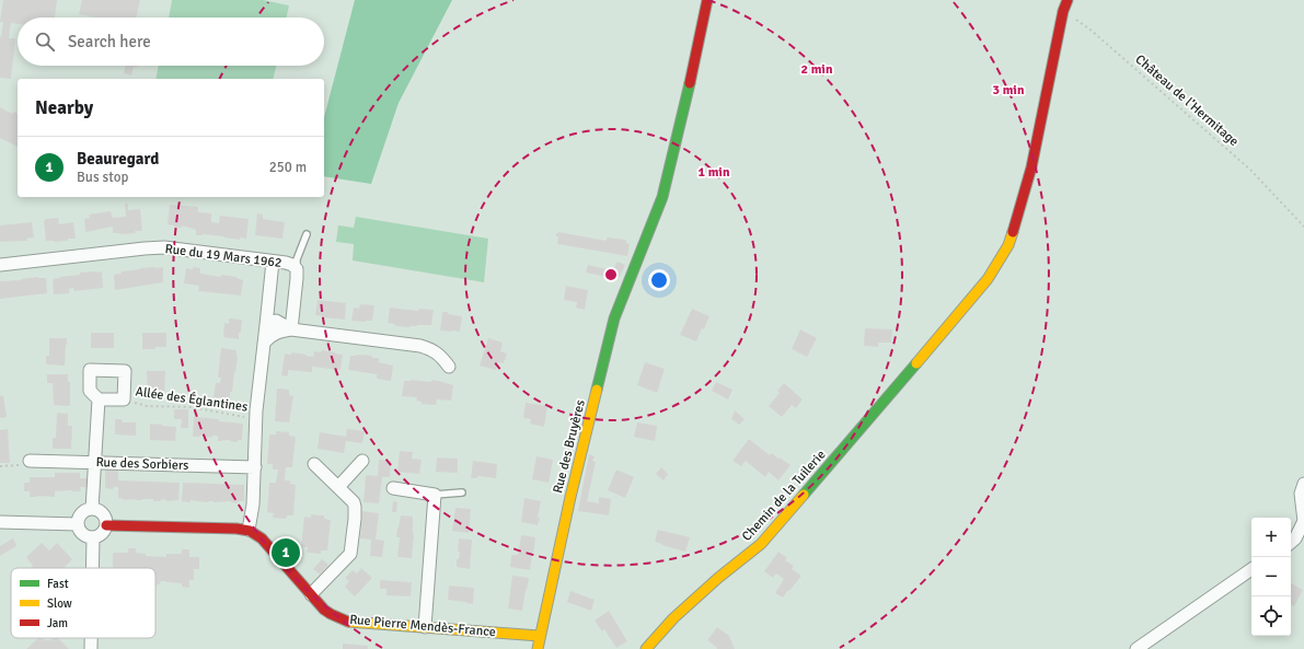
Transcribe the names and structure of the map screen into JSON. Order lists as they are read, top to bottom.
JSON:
{
  "streets": {
    "street": [
      "Rue du 19 Mars 1962",
      "Rue des Bruyères",
      "Rue des Sorbiers",
      "Chemin de la Tuilerie",
      "Rue Pierre Mendès-France"
    ],
    "path": ["Château de l’Hermitage", "Allée des Églantines"]
  },
  "crossings": [
    ["Château de l’Hermitage", "Chemin de la Tuilerie"],
    ["Rue des Bruyères", "Rue Pierre Mendès-France"]
  ],
  "legend": ["Fast", "Slow", "Jam"],
  "page": {
    "search": "Search here",
    "heading": "Nearby",
    "list": [
      {
        "mark": "1",
        "name": "Beauregard",
        "note": "Bus stop",
        "value": "250 m"
      }
    ],
    "map_buttons": ["+", "−"],
    "pins": "1"
  },
  "rings": ["2 min", "3 min", "1 min"]
}
